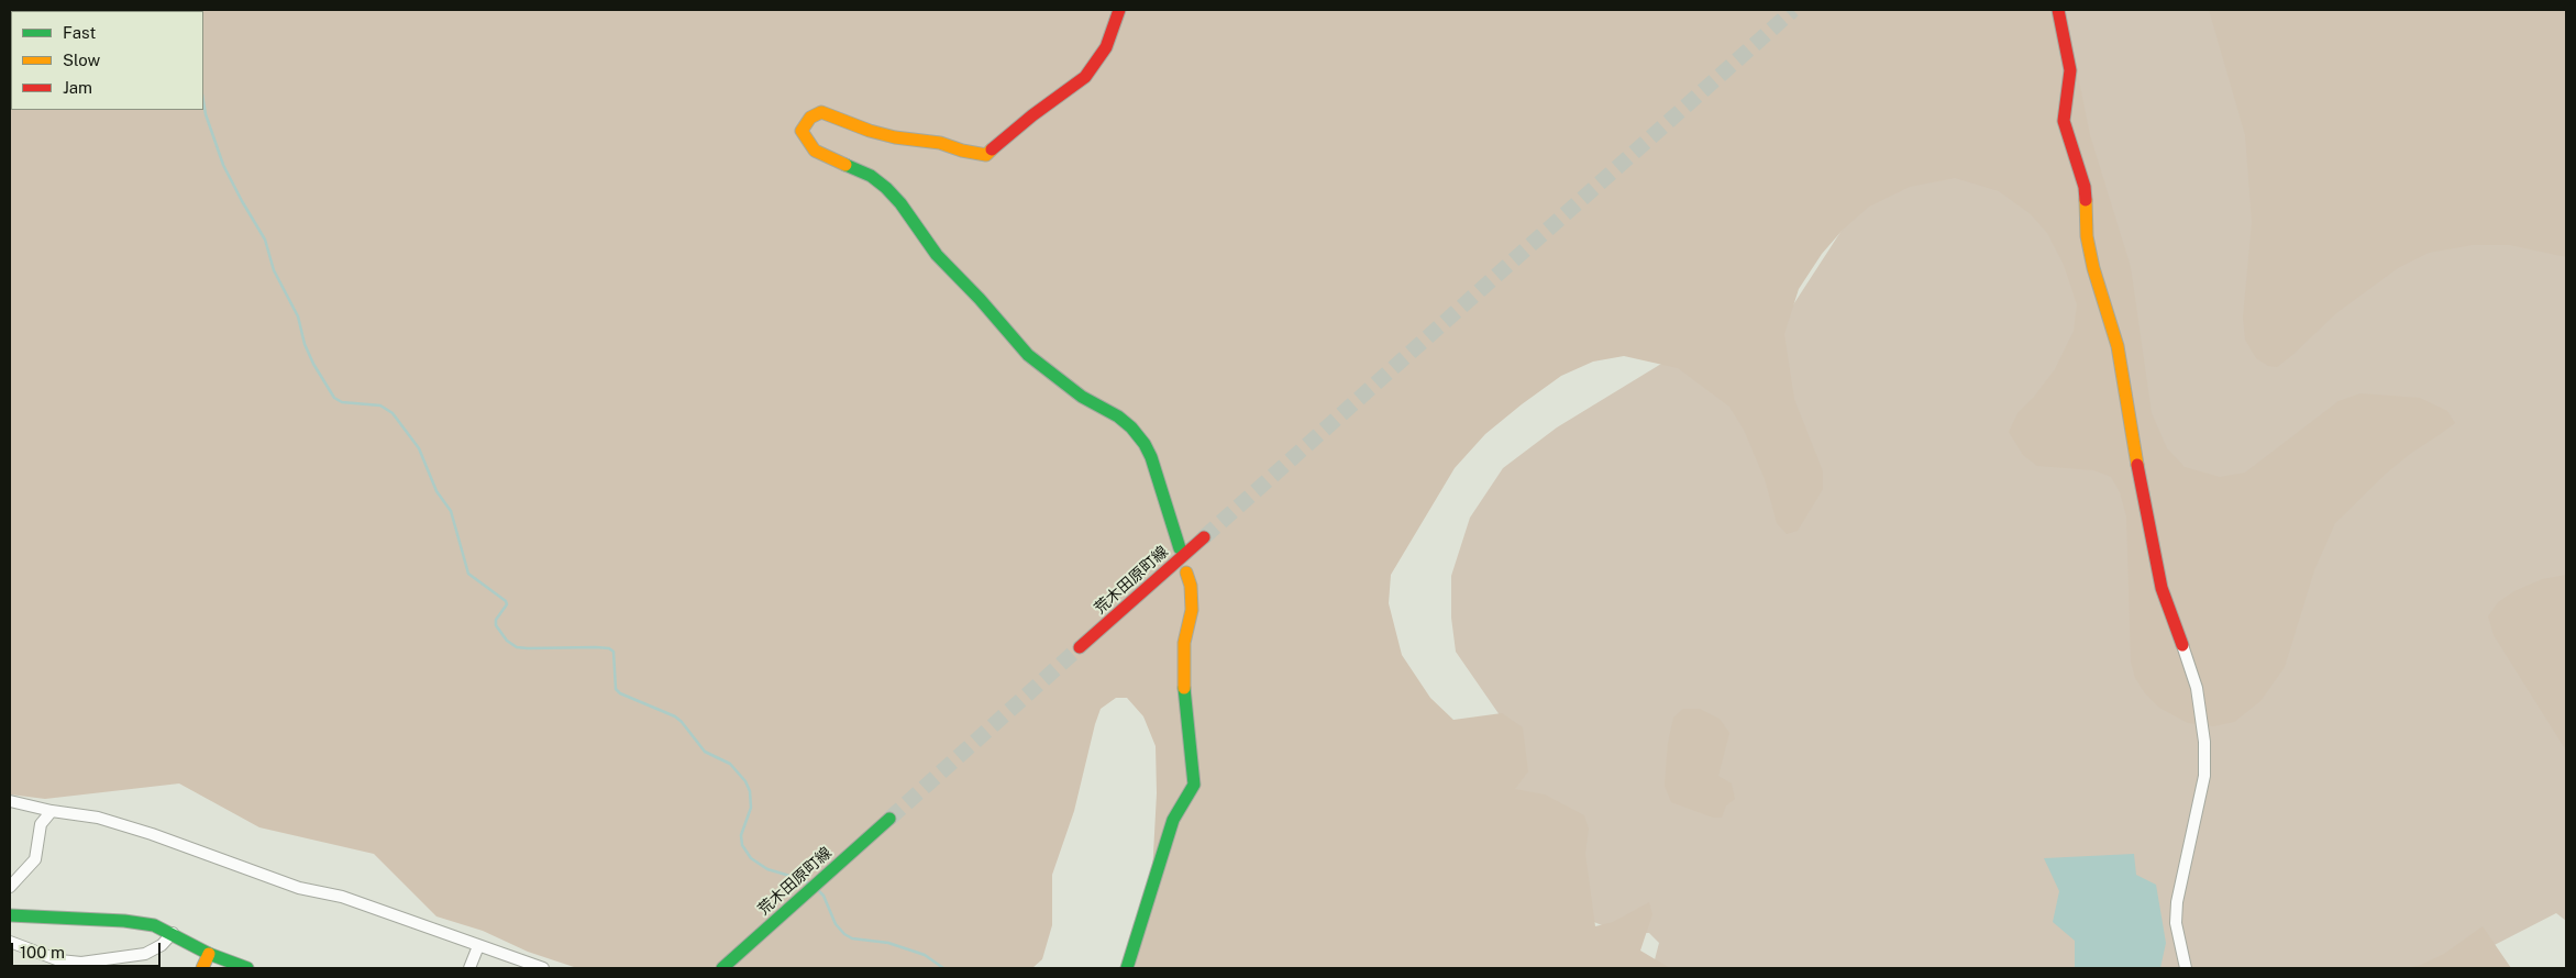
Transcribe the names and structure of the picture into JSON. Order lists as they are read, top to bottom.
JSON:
{
  "streets": {
    "main road": ["荒木田原町線"]
  },
  "legend": ["Fast", "Slow", "Jam"],
  "scale_bar": "100 m"
}
